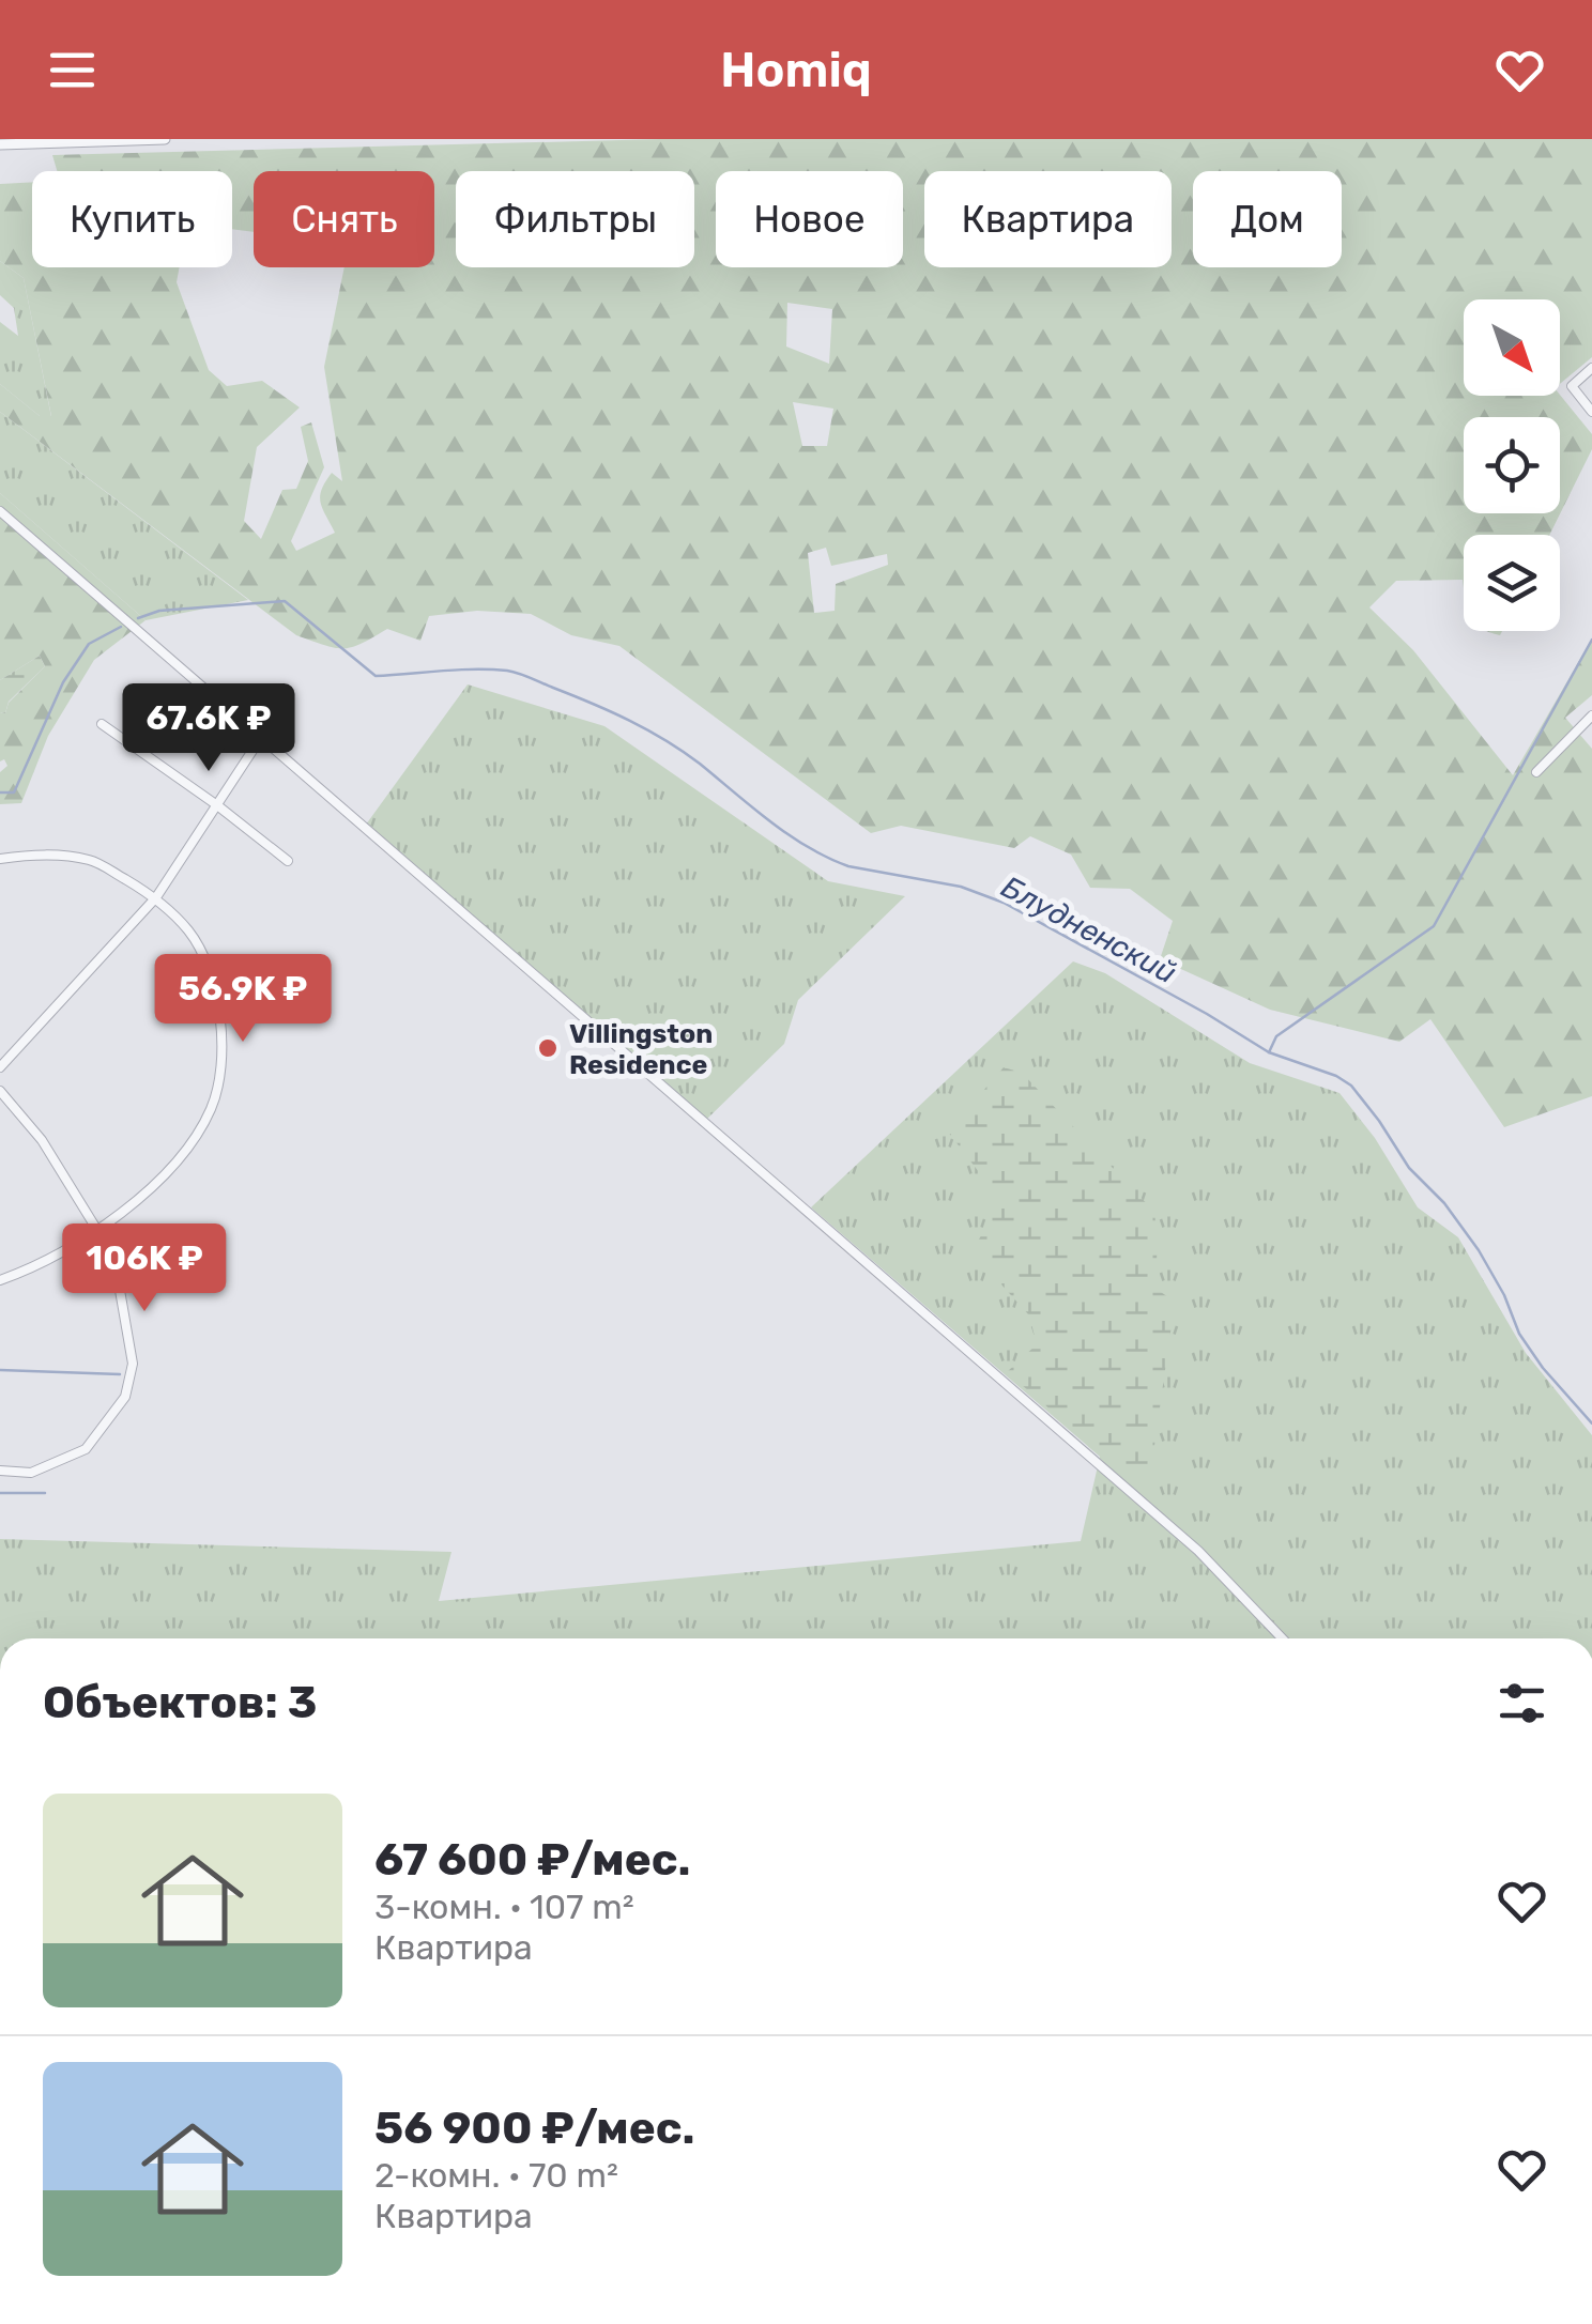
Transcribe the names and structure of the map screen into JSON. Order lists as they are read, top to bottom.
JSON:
{
  "water": ["Блудненский"],
  "places": ["Villingston Residence"],
  "north": "bottom right",
  "page": {
    "header": "Homiq",
    "chip": [
      "Купить",
      "Снять",
      "Фильтры",
      "Новое",
      "Квартира",
      "Дом"
    ],
    "price": ["67.6K ₽", "56.9K ₽", "106K ₽"],
    "heading": "Объектов: 3",
    "list": [
      {
        "name": "67 600 ₽/мес.",
        "note": "3-комн. · 107 m² · Квартира"
      },
      {
        "name": "56 900 ₽/мес.",
        "note": "2-комн. · 70 m² · Квартира"
      }
    ]
  }
}
